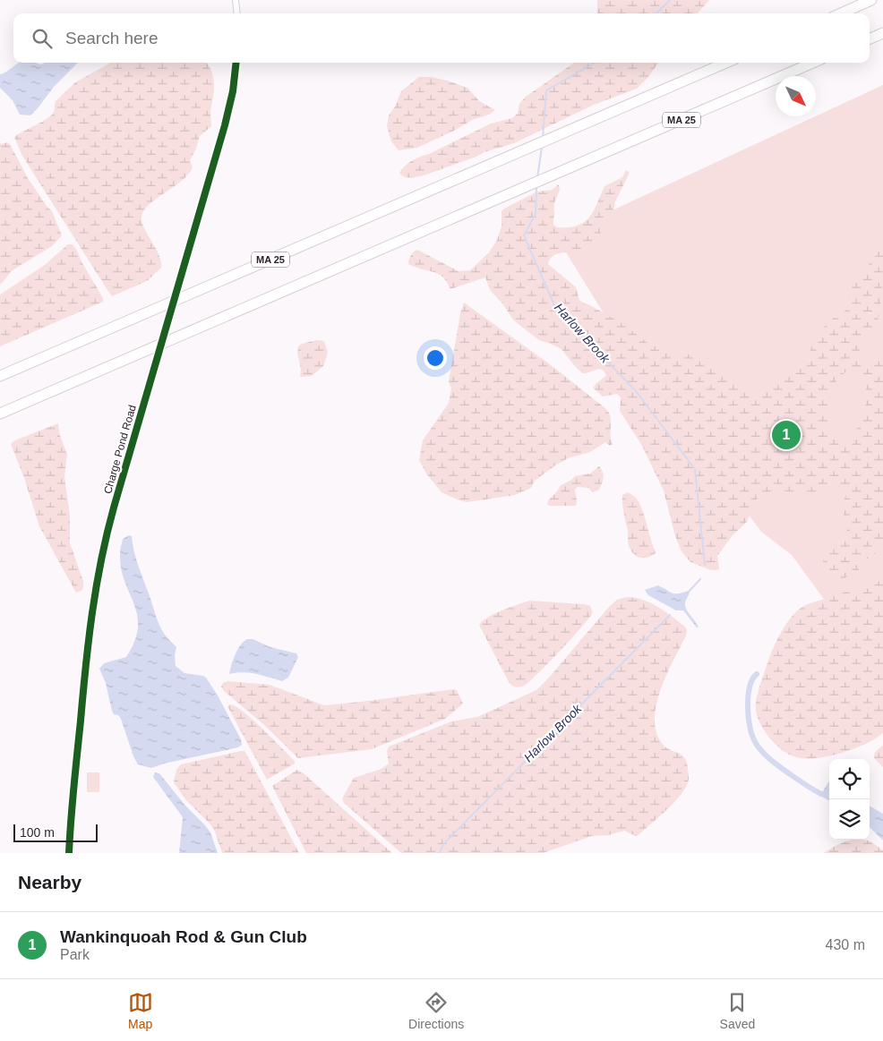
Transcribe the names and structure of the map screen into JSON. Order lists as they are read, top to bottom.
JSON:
{
  "streets": {
    "highway": ["MA 25"],
    "street": ["Charge Pond Road"]
  },
  "water": ["Harlow Brook"],
  "scale_bar": "100 m",
  "north": "bottom right",
  "page": {
    "search": "Search here",
    "pins": "1",
    "scale": "100 m",
    "heading": "Nearby",
    "list": [
      {
        "mark": "1",
        "name": "Wankinquoah Rod & Gun Club",
        "note": "Park",
        "value": "430 m"
      }
    ],
    "nav": ["Map", "Directions", "Saved"]
  }
}
